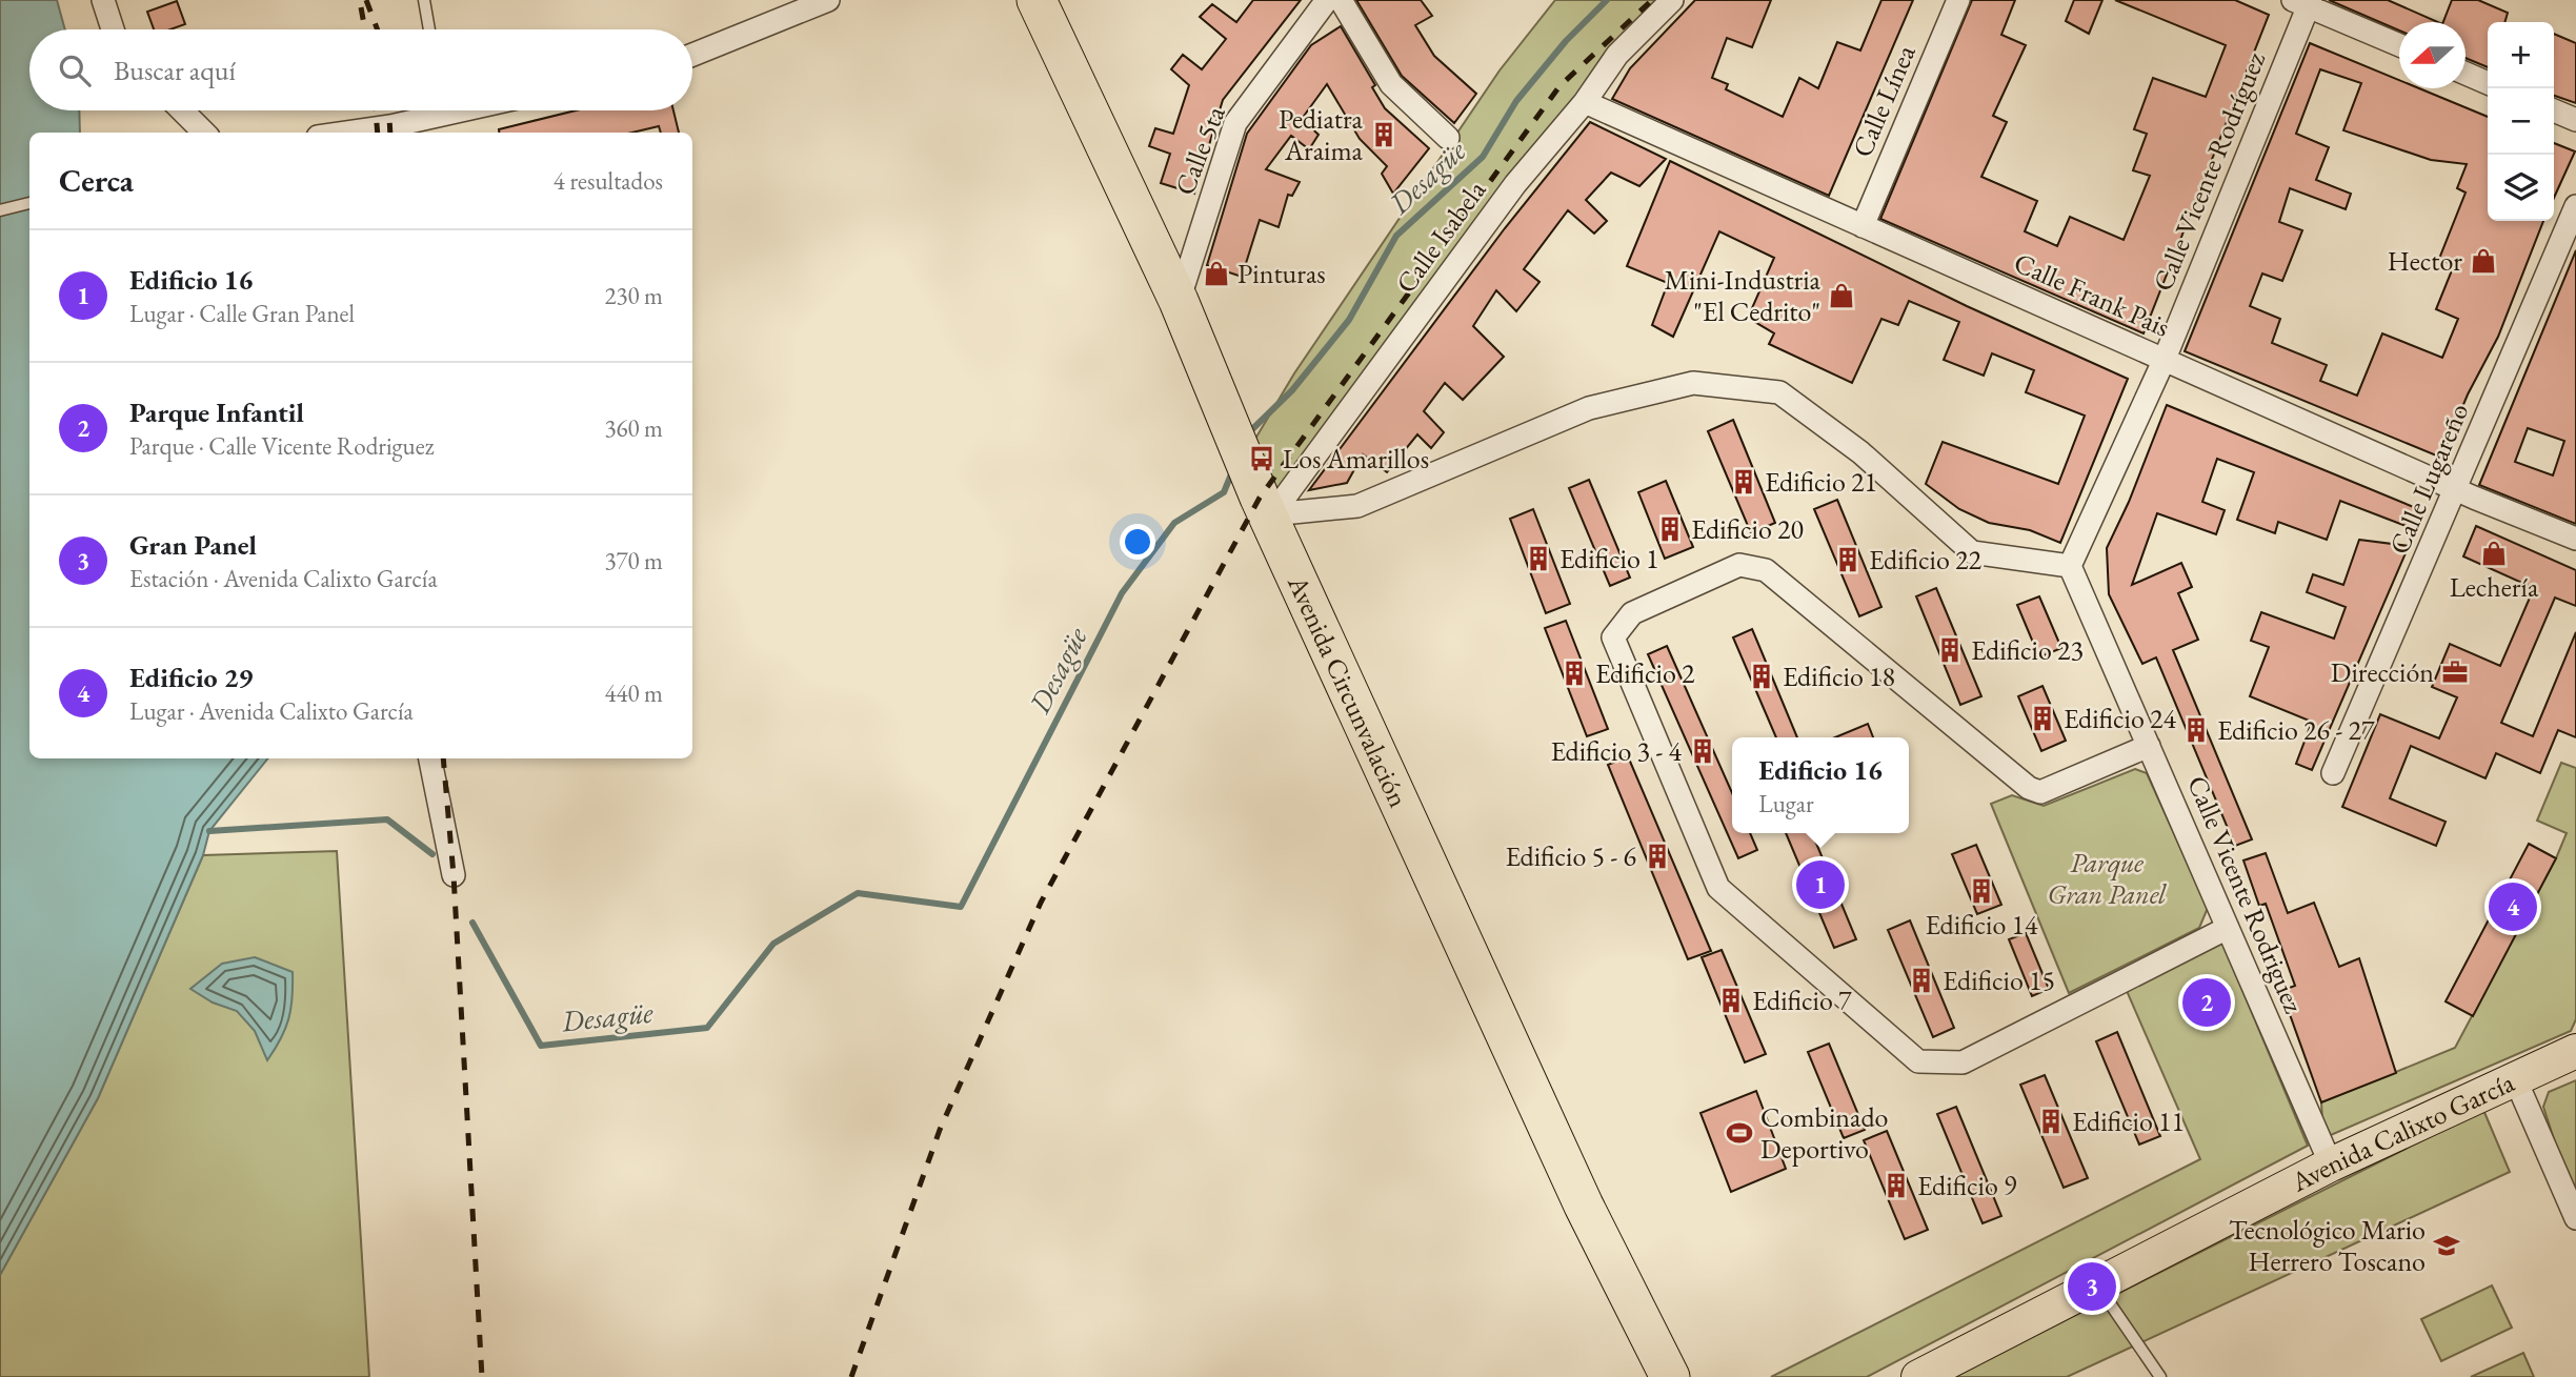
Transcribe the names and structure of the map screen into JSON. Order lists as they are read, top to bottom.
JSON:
{
  "streets": {
    "highway": ["Avenida Circunvalación"],
    "main road": ["Avenida Calixto García"],
    "street": [
      "Calle Línea",
      "Calle 5ta",
      "Calle Vicente Rodríguez",
      "Calle Isabela",
      "Calle Frank Pais",
      "Calle Lugareño",
      "Calle Vicente Rodriguez"
    ]
  },
  "crossings": [
    ["Calle Línea", "Calle Frank Pais"],
    ["Calle 5ta", "Avenida Circunvalación"],
    ["Calle Vicente Rodríguez", "Calle Frank Pais"],
    ["Calle Vicente Rodríguez", "Calle Vicente Rodriguez"],
    ["Calle Isabela", "Calle Frank Pais"],
    ["Calle Isabela", "Avenida Circunvalación"],
    ["Calle Frank Pais", "Calle Lugareño"],
    ["Calle Vicente Rodriguez", "Avenida Calixto García"]
  ],
  "water": ["Desagüe"],
  "parks": ["Parque Gran Panel"],
  "places": {
    "building": [
      "Pediatra Araima",
      "Edificio 21",
      "Edificio 20",
      "Edificio 1",
      "Edificio 22",
      "Edificio 23",
      "Edificio 2",
      "Edificio 18",
      "Edificio 24",
      "Edificio 26 - 27",
      "Edificio 3 - 4",
      "Edificio 5 - 6",
      "Edificio 14",
      "Edificio 15",
      "Edificio 7",
      "Edificio 11",
      "Edificio 9"
    ],
    "shop": [
      "Hector",
      "Pinturas",
      "Mini-Industria \"El Cedrito\"",
      "Lechería"
    ],
    "bus stop": ["Los Amarillos"],
    "office": ["Dirección"],
    "sports": ["Combinado Deportivo"],
    "school or university": ["Tecnológico Mario Herrero Toscano"]
  },
  "north": "left",
  "page": {
    "map_buttons": ["+", "−"],
    "search": "Buscar aquí",
    "heading": ["Cerca", "4 resultados"],
    "list": [
      {
        "mark": "1",
        "name": "Edificio 16",
        "note": "Lugar · Calle Gran Panel",
        "value": "230 m"
      },
      {
        "mark": "2",
        "name": "Parque Infantil",
        "note": "Parque · Calle Vicente Rodriguez",
        "value": "360 m"
      },
      {
        "mark": "3",
        "name": "Gran Panel",
        "note": "Estación · Avenida Calixto García",
        "value": "370 m"
      },
      {
        "mark": "4",
        "name": "Edificio 29",
        "note": "Lugar · Avenida Calixto García",
        "value": "440 m"
      }
    ],
    "popup": ["Edificio 16", "Lugar"],
    "pins": [
      "1",
      "4",
      "2",
      "3"
    ]
  }
}
